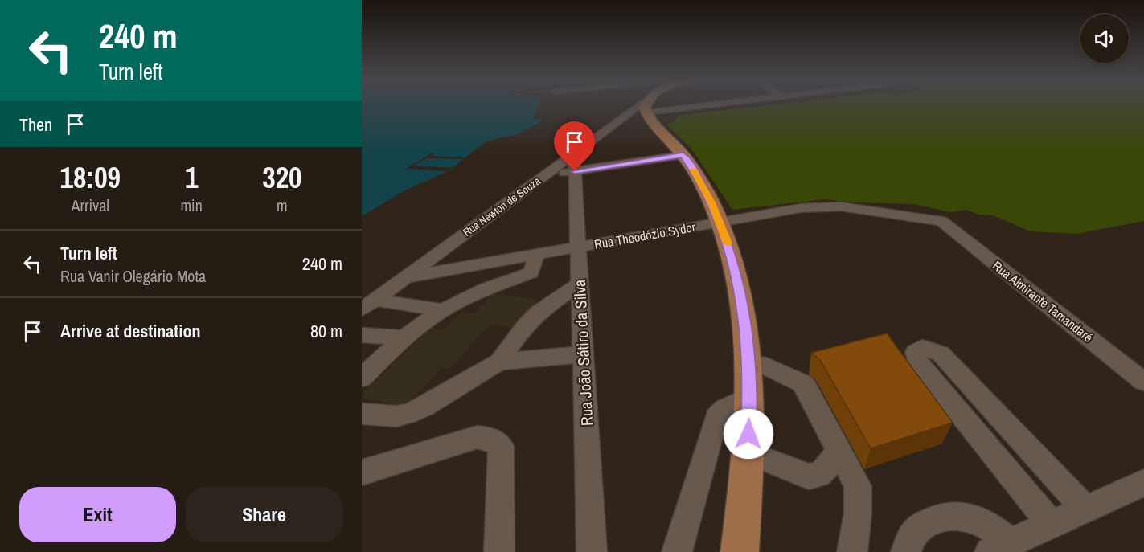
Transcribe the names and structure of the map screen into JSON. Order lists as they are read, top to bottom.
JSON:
{
  "streets": {
    "street": [
      "Rua Newton de Souza",
      "Rua Theodózio Sydor",
      "Rua Almirante Tamandaré",
      "Rua João Sátiro da Silva"
    ]
  },
  "crossings": [
    ["Rua Newton de Souza", "Rua Theodózio Sydor"],
    ["Rua Newton de Souza", "Rua João Sátiro da Silva"],
    ["Rua Theodózio Sydor", "Rua Almirante Tamandaré"],
    ["Rua Theodózio Sydor", "Rua João Sátiro da Silva"]
  ],
  "page": {
    "turn": ["240 m", "Turn left"],
    "then": "Then",
    "eta": [
      "18:09",
      "Arrival",
      "1",
      "min",
      "320",
      "m"
    ],
    "list": [
      {
        "name": "Turn left",
        "note": "Rua Vanir Olegário Mota",
        "value": "240 m"
      },
      {
        "name": "Arrive at destination",
        "value": "80 m"
      }
    ],
    "buttons": ["Exit", "Share"]
  }
}
